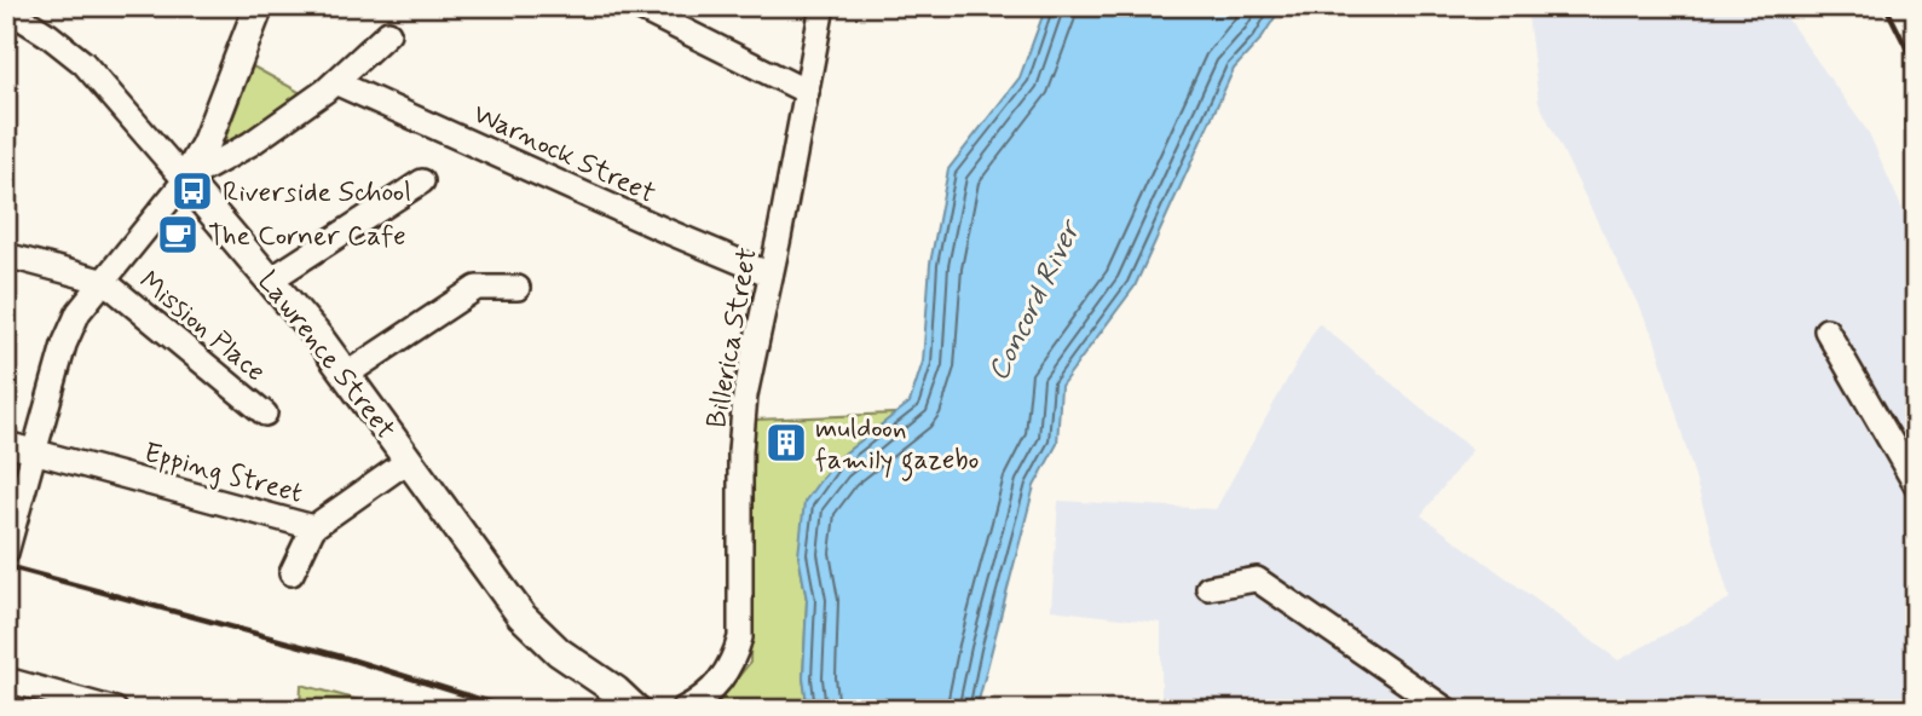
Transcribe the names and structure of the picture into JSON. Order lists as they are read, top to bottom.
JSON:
{
  "streets": {
    "main road": ["Lawrence Street"],
    "street": [
      "Warnock Street",
      "Mission Place",
      "Billerica Street",
      "Epping Street"
    ]
  },
  "crossings": [
    ["Warnock Street", "Billerica Street"],
    ["Lawrence Street", "Epping Street"]
  ],
  "water": ["Concord River"],
  "places": {
    "bus stop": ["Riverside School"],
    "cafe": ["The Corner Cafe"],
    "building": ["muldoon family gazebo"]
  }
}
